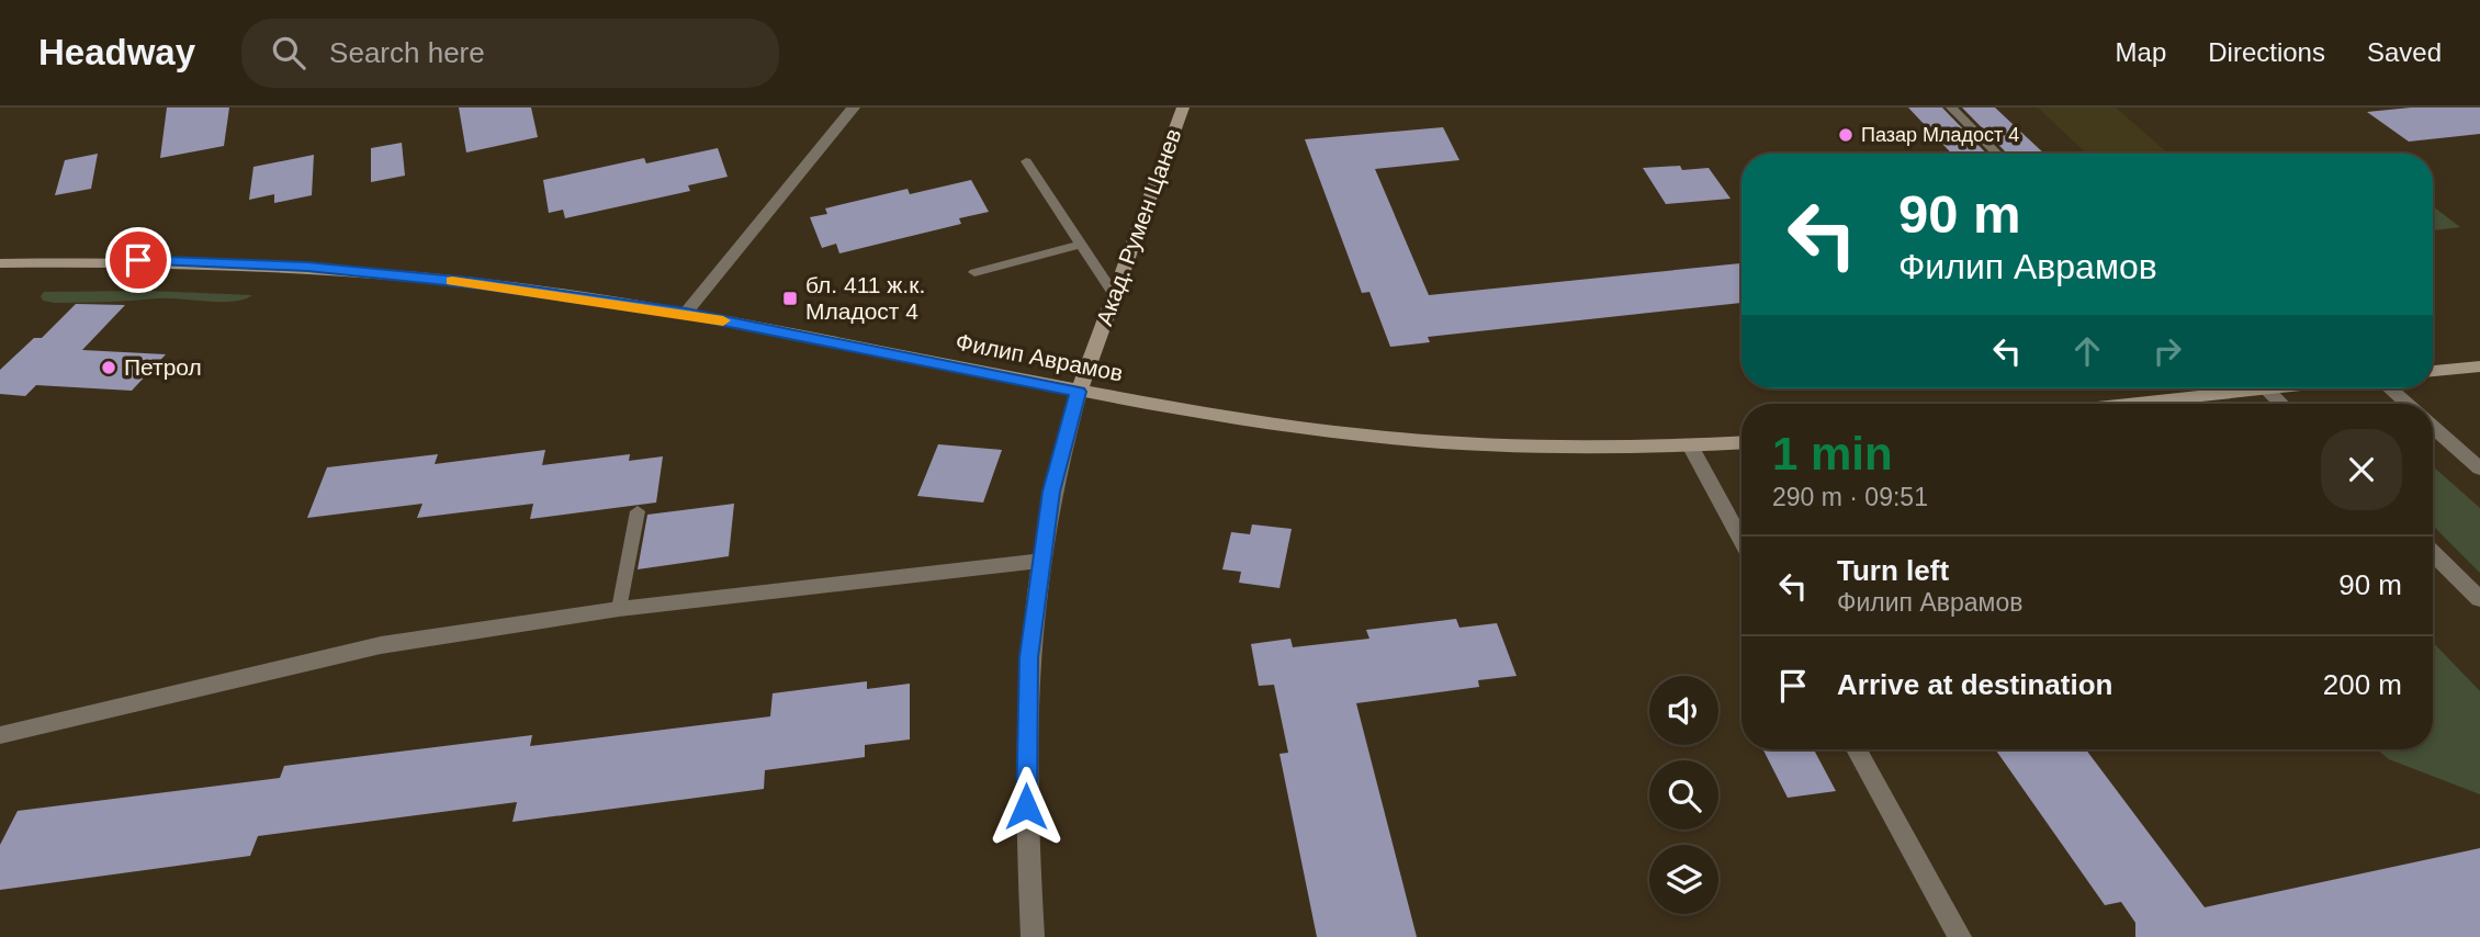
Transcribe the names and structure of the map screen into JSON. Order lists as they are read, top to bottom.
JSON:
{
  "streets": {
    "street": ["Акад. Румен Цанев", "Филип Аврамов"]
  },
  "crossings": [
    ["Акад. Румен Цанев", "Филип Аврамов"]
  ],
  "places": {
    "other": ["Пазар Младост 4", "Петрол"],
    "transit": ["бл. 411 ж.к. Младост 4"]
  },
  "page": {
    "header": "Headway",
    "search": "Search here",
    "nav": ["Map", "Directions", "Saved"],
    "turn": ["90 m", "Филип Аврамов"],
    "heading": ["1 min", "290 m · 09:51"],
    "list": [
      {
        "name": "Turn left",
        "note": "Филип Аврамов",
        "value": "90 m"
      },
      {
        "name": "Arrive at destination",
        "value": "200 m"
      }
    ]
  }
}
